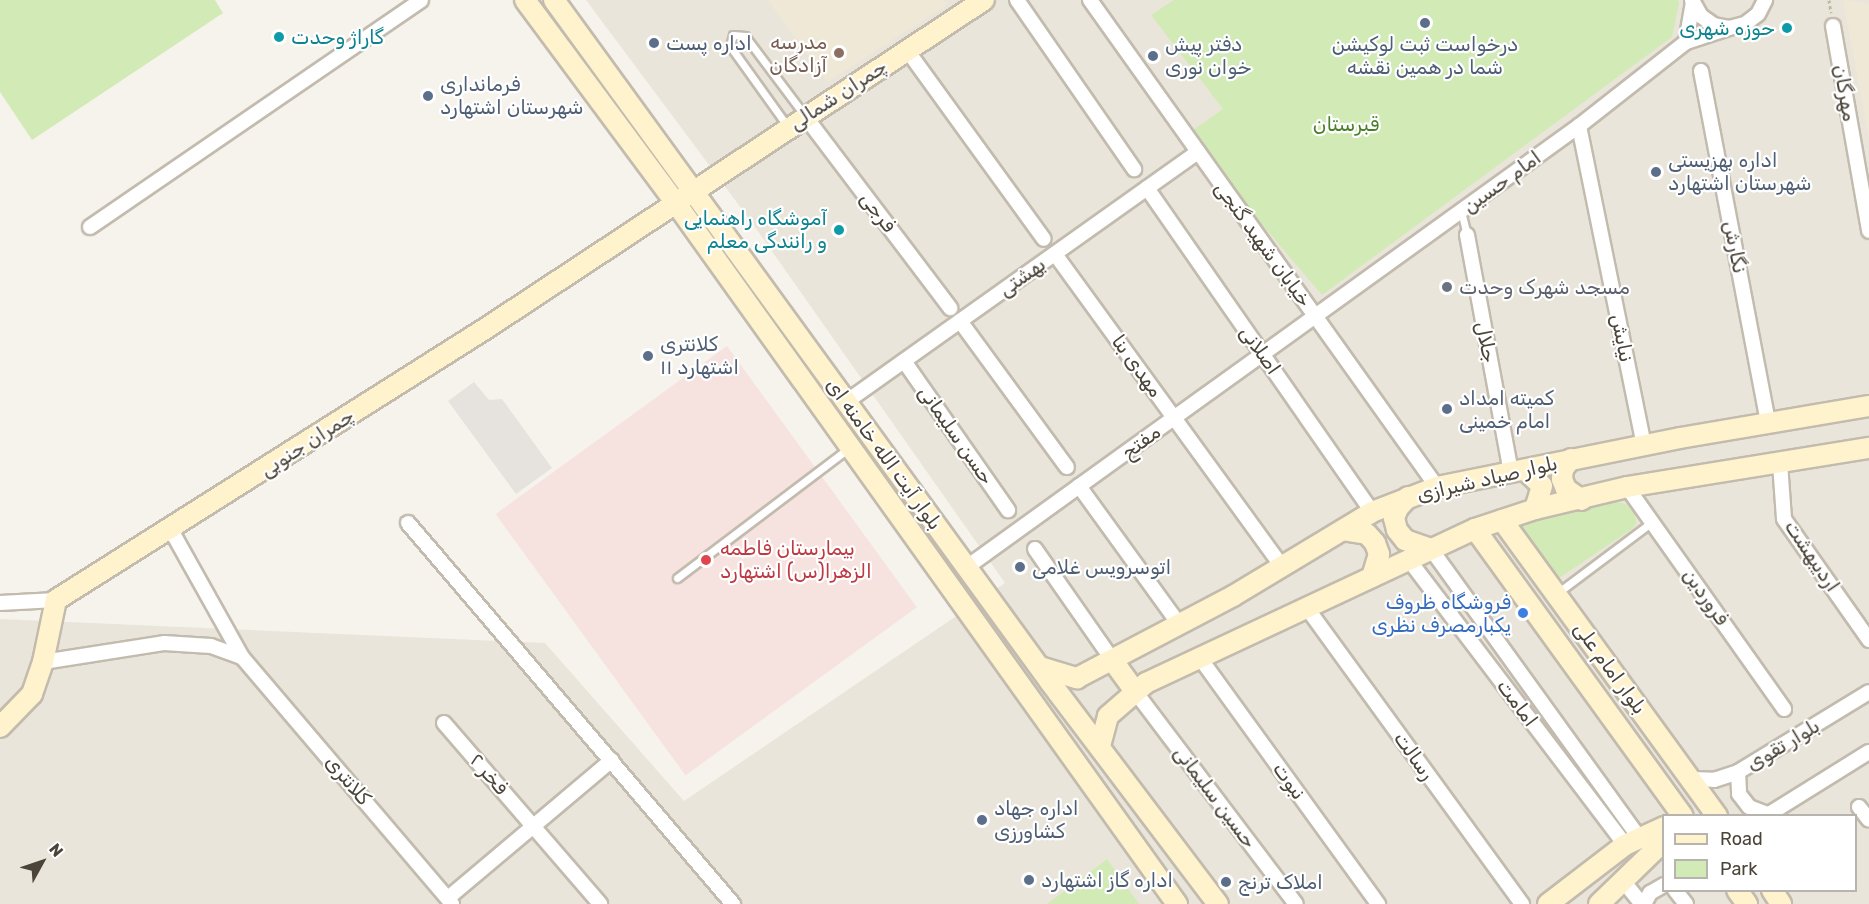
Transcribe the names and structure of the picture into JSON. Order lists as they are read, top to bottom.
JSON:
{
  "streets": {
    "street": [
      "مهرگان",
      "چمران شمالی",
      "امام حسین",
      "فرجی",
      "خیابان شهید گنجی",
      "نگارش",
      "بهشتی",
      "نیایش",
      "جلال",
      "اصلانی",
      "مهدی بنا",
      "حسن سلیمانی",
      "مفتح",
      "چمران جنوبی",
      "بلوار آیت الله خامنه ای",
      "بلوار صیاد شیرازی",
      "اردیبهشت",
      "فروردین",
      "بلوار امام علی",
      "امامت",
      "بلوار تقوی",
      "رسالت",
      "فخر ۲",
      "کلانتری",
      "نبوت",
      "حسین سلیمانی"
    ]
  },
  "crossings": [
    ["چمران شمالی", "فرجی"],
    ["چمران شمالی", "چمران جنوبی"],
    ["چمران شمالی", "بلوار آیت الله خامنه ای"],
    ["امام حسین", "خیابان شهید گنجی"],
    ["امام حسین", "نیایش"],
    ["امام حسین", "جلال"],
    ["امام حسین", "مفتح"],
    ["خیابان شهید گنجی", "بهشتی"],
    ["خیابان شهید گنجی", "مفتح"],
    ["خیابان شهید گنجی", "بلوار صیاد شیرازی"],
    ["نگارش", "بلوار صیاد شیرازی"],
    ["بهشتی", "اصلانی"],
    ["بهشتی", "مهدی بنا"],
    ["بهشتی", "حسن سلیمانی"],
    ["بهشتی", "بلوار آیت الله خامنه ای"],
    ["نیایش", "بلوار صیاد شیرازی"],
    ["جلال", "بلوار صیاد شیرازی"],
    ["اصلانی", "مفتح"],
    ["اصلانی", "بلوار صیاد شیرازی"],
    ["مهدی بنا", "مفتح"],
    ["مهدی بنا", "بلوار صیاد شیرازی"],
    ["مفتح", "بلوار آیت الله خامنه ای"],
    ["چمران جنوبی", "بلوار آیت الله خامنه ای"],
    ["چمران جنوبی", "کلانتری"],
    ["بلوار آیت الله خامنه ای", "بلوار صیاد شیرازی"],
    ["بلوار صیاد شیرازی", "اردیبهشت"],
    ["بلوار صیاد شیرازی", "فروردین"],
    ["بلوار صیاد شیرازی", "بلوار امام علی"],
    ["بلوار صیاد شیرازی", "امامت"],
    ["بلوار صیاد شیرازی", "رسالت"],
    ["بلوار صیاد شیرازی", "نبوت"],
    ["بلوار صیاد شیرازی", "حسین سلیمانی"],
    ["بلوار امام علی", "بلوار تقوی"]
  ],
  "parks": ["قبرستان"],
  "places": [
    "درخواست ثبت لوکیشن شما در همین نقشه",
    "حوزه شهری",
    "گاراژ وحدت",
    "اداره پست",
    "مدرسه آزادگان",
    "دفتر پیش خوان نوری",
    "فرمانداری شهرستان اشتهارد",
    "اداره بهزیستی شهرستان اشتهارد",
    "آموشگاه راهنمایی و رانندگی معلم",
    "مسجد شهرک وحدت",
    "کلانتری ۱۱ اشتهارد",
    "کمیته امداد امام خمینی",
    "بیمارستان فاطمه الزهرا(س) اشتهارد",
    "اتوسرویس غلامی",
    "فروشگاه ظروف یکبارمصرف نظری",
    "اداره جهاد کشاورزی",
    "اداره گاز اشتهارد",
    "املاک ترنج"
  ],
  "legend": ["Road", "Park"],
  "north": "top right"
}
